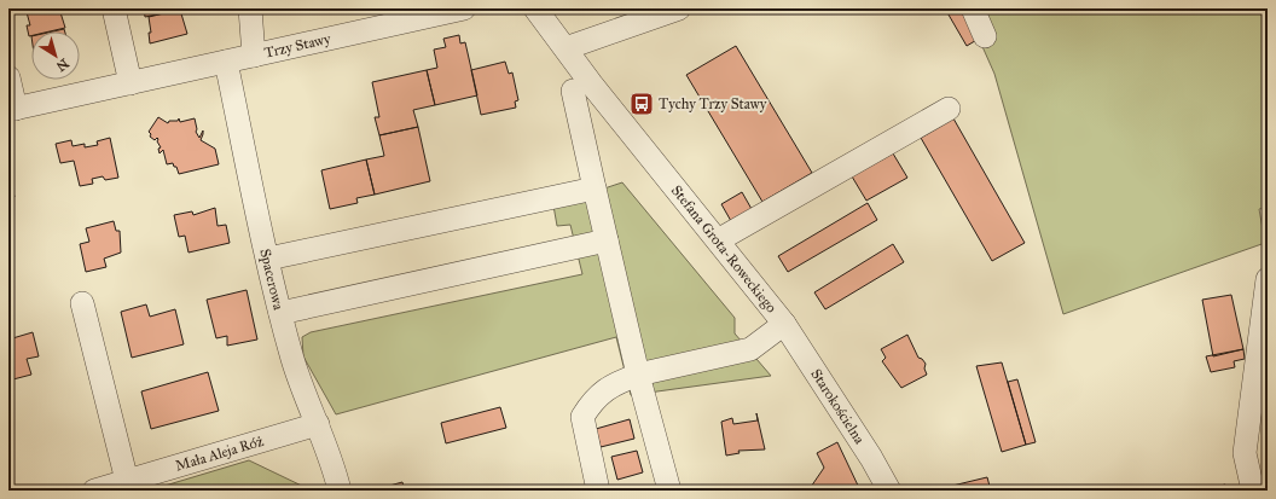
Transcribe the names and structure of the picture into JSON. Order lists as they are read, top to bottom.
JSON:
{
  "streets": {
    "street": [
      "Trzy Stawy",
      "Stefana Grota-Roweckiego",
      "Spacerowa",
      "Starokościelna",
      "Mała Aleja Róż"
    ]
  },
  "crossings": [
    ["Trzy Stawy", "Spacerowa"],
    ["Stefana Grota-Roweckiego", "Starokościelna"],
    ["Spacerowa", "Mała Aleja Róż"]
  ],
  "places": {
    "bus stop": ["Tychy Trzy Stawy"]
  },
  "north": "bottom right"
}
